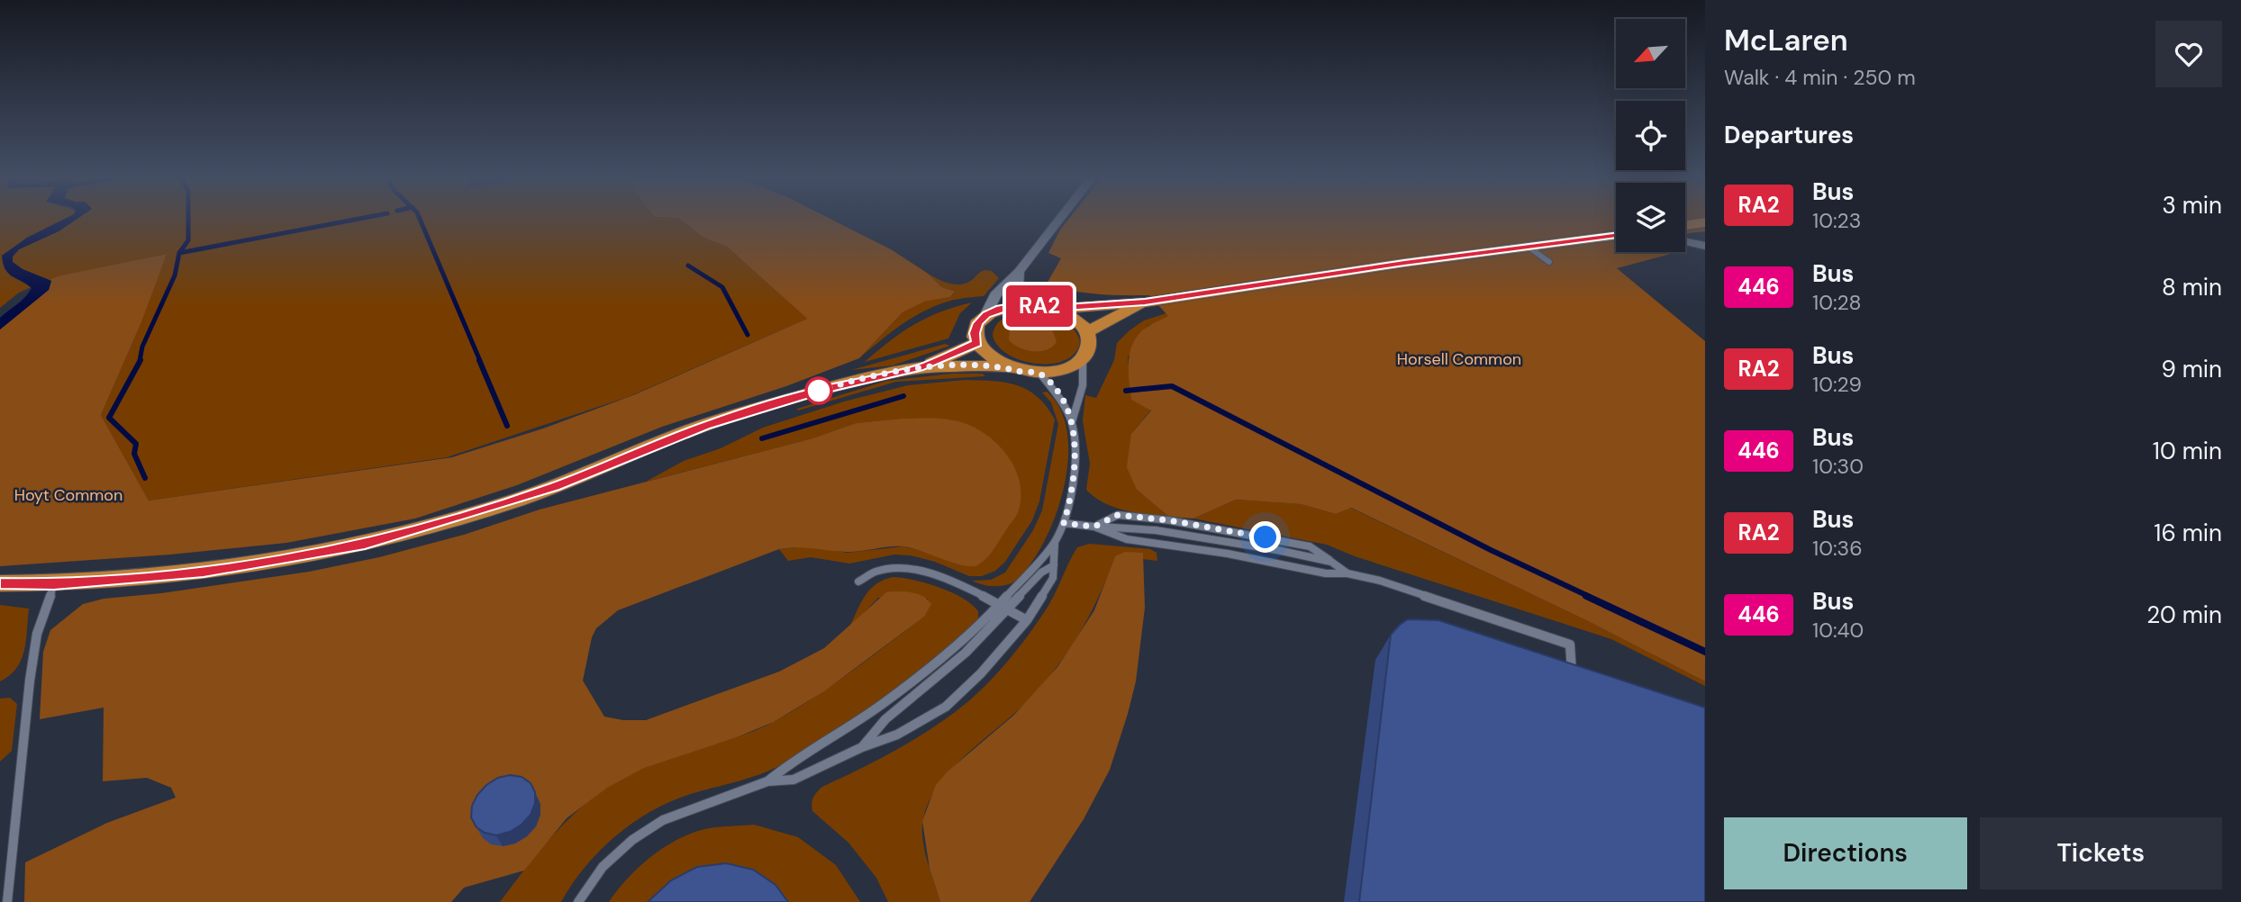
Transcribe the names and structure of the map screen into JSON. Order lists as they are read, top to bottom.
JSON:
{
  "parks": ["Horsell Common", "Hoyt Common"],
  "lines": ["bus line RA2"],
  "north": "bottom left",
  "page": {
    "on_map": "RA2",
    "heading": [
      ["McLaren", "Walk · 4 min · 250 m"],
      "Departures"
    ],
    "list": [
      {
        "mark": "RA2",
        "name": "Bus",
        "note": "10:23",
        "value": "3 min"
      },
      {
        "mark": "446",
        "name": "Bus",
        "note": "10:28",
        "value": "8 min"
      },
      {
        "mark": "RA2",
        "name": "Bus",
        "note": "10:29",
        "value": "9 min"
      },
      {
        "mark": "446",
        "name": "Bus",
        "note": "10:30",
        "value": "10 min"
      },
      {
        "mark": "RA2",
        "name": "Bus",
        "note": "10:36",
        "value": "16 min"
      },
      {
        "mark": "446",
        "name": "Bus",
        "note": "10:40",
        "value": "20 min"
      }
    ],
    "buttons": ["Directions", "Tickets"]
  }
}
